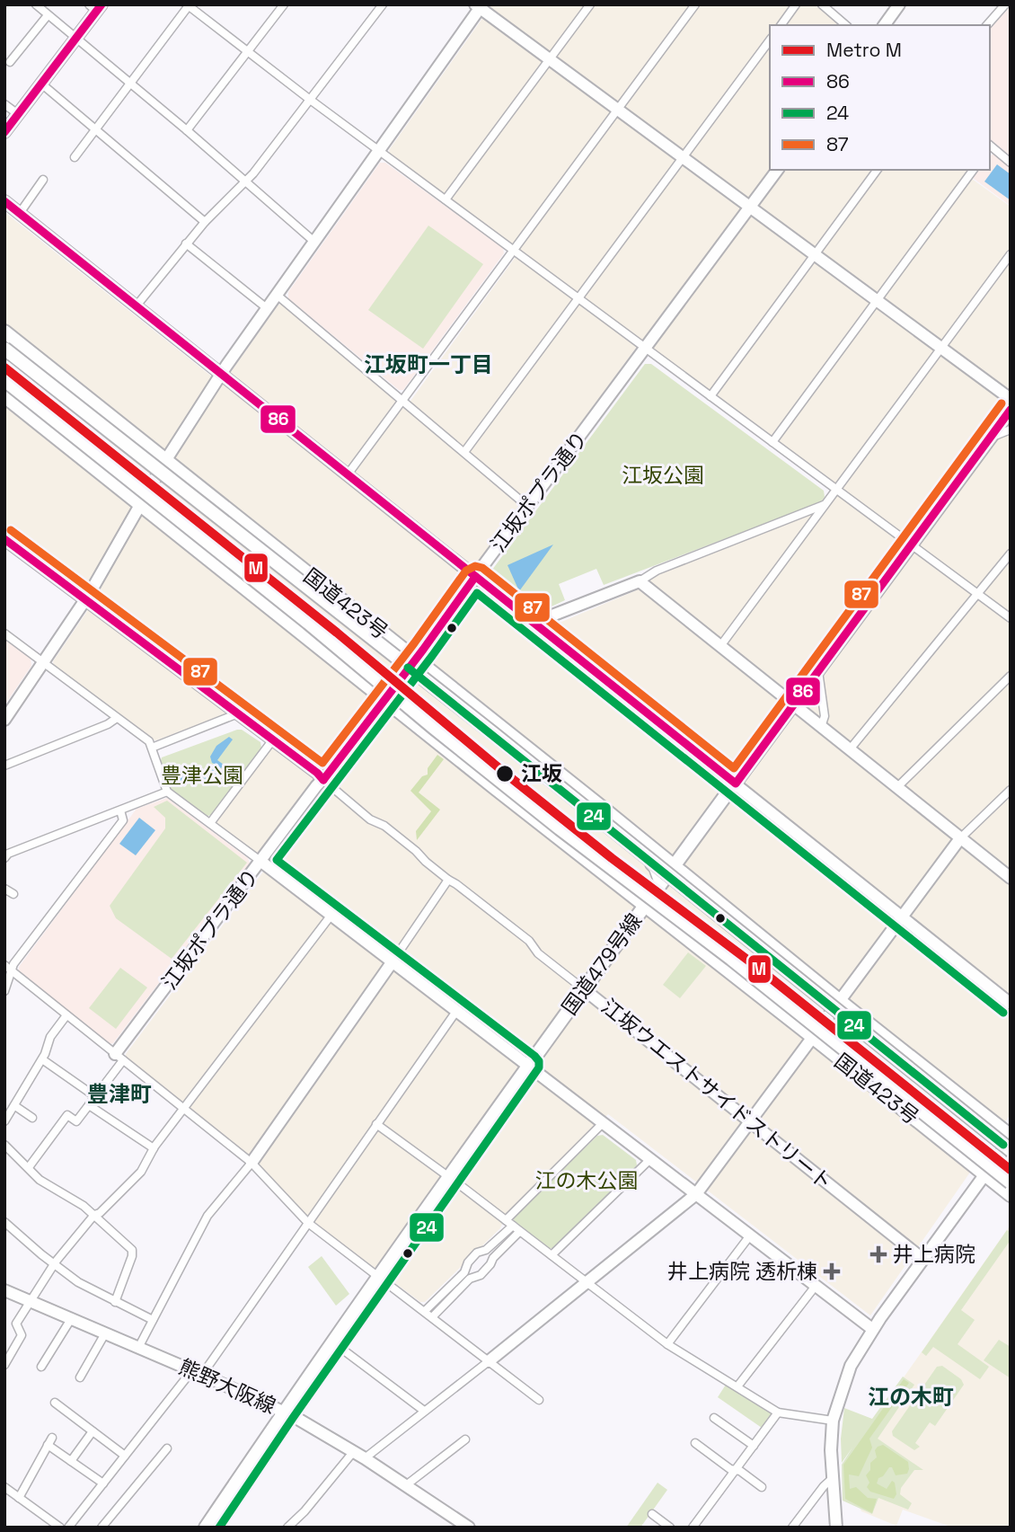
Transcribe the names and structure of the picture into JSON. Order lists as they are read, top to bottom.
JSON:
{
  "streets": {
    "highway": ["国道423号", "国道479号線"],
    "street": ["江坂ポプラ通り", "江坂ウエストサイドストリート", "熊野大阪線"]
  },
  "crossings": [
    ["江坂ポプラ通り", "国道423号"],
    ["江坂ポプラ通り", "江坂ウエストサイドストリート"],
    ["国道423号", "国道479号線"],
    ["国道479号線", "江坂ウエストサイドストリート"],
    ["国道479号線", "熊野大阪線"]
  ],
  "districts": ["江坂町一丁目", "豊津町", "江の木町"],
  "parks": ["江坂公園", "豊津公園", "江の木公園"],
  "places": {
    "other": ["江坂"],
    "health": ["井上病院", "井上病院 透析棟"]
  },
  "lines": [
    "transit line 86",
    "metro line M",
    "transit line 87",
    "transit line 24"
  ],
  "legend": [
    "Metro M",
    "86",
    "24",
    "87"
  ]
}
